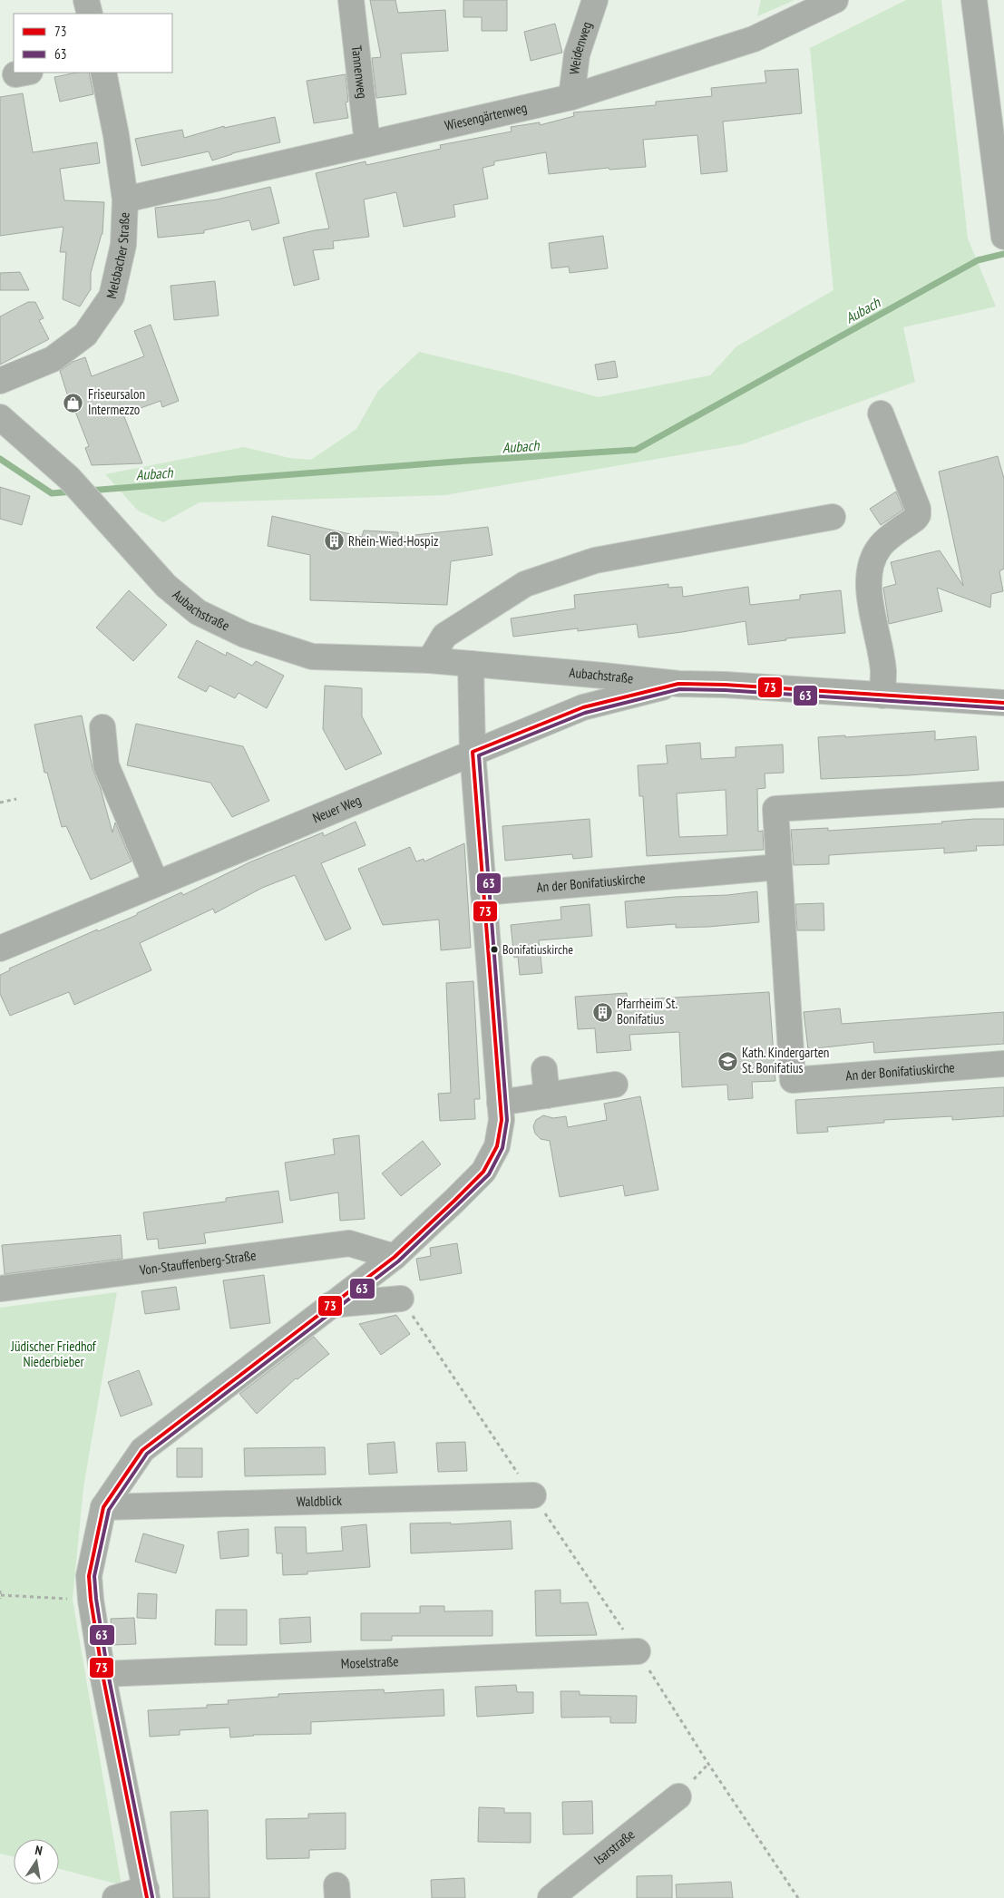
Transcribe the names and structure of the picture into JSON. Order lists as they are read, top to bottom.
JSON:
{
  "streets": {
    "street": [
      "Weidenweg",
      "Tannenweg",
      "Wiesengärtenweg",
      "Melsbacher Straße",
      "Aubachstraße",
      "Neuer Weg",
      "An der Bonifatiuskirche",
      "Von-Stauffenberg-Straße",
      "Waldblick",
      "Moselstraße",
      "Isarstraße"
    ]
  },
  "crossings": [
    ["Weidenweg", "Wiesengärtenweg"],
    ["Tannenweg", "Wiesengärtenweg"],
    ["Wiesengärtenweg", "Melsbacher Straße"],
    ["Aubachstraße", "Neuer Weg"]
  ],
  "water": ["Aubach"],
  "parks": ["Jüdischer Friedhof Niederbieber"],
  "places": {
    "shop": ["Friseursalon Intermezzo"],
    "building": ["Rhein-Wied-Hospiz", "Pfarrheim St. Bonifatius"],
    "other": ["Bonifatiuskirche"],
    "school or university": ["Kath. Kindergarten St. Bonifatius"]
  },
  "lines": ["transit line 73", "transit line 63"],
  "legend": ["73", "63"],
  "north": "top"
}
